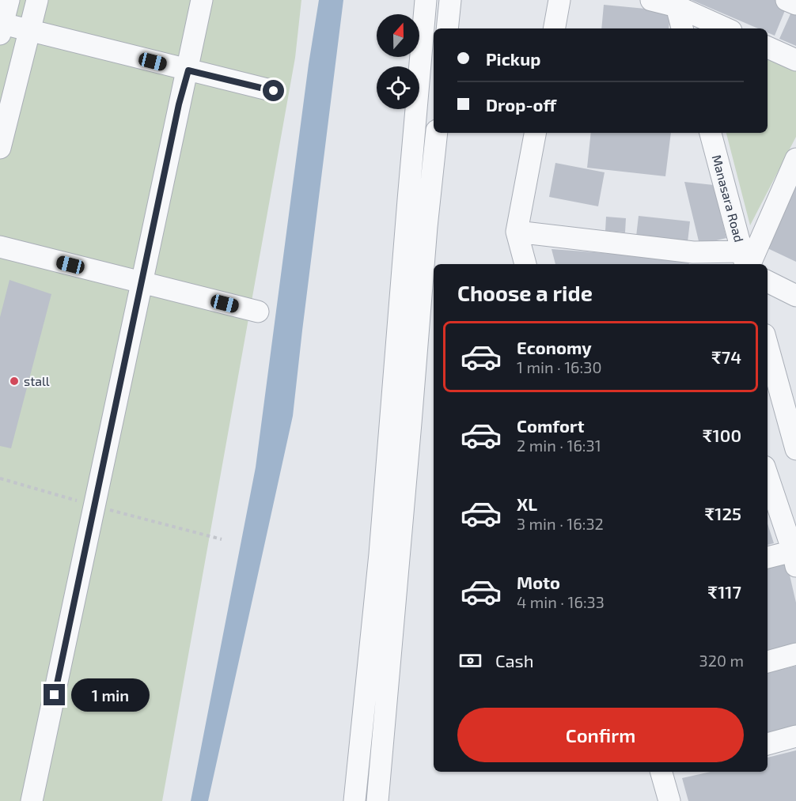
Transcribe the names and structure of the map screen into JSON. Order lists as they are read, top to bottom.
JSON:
{
  "streets": {
    "street": ["Manasara Road"]
  },
  "places": ["stall"],
  "north": "top",
  "page": {
    "banner": ["Pickup", "Drop-off"],
    "heading": "Choose a ride",
    "list": [
      {
        "name": "Economy",
        "note": "1 min · 16:30",
        "value": "₹74"
      },
      {
        "name": "Comfort",
        "note": "2 min · 16:31",
        "value": "₹100"
      },
      {
        "name": "XL",
        "note": "3 min · 16:32",
        "value": "₹125"
      },
      {
        "name": "Moto",
        "note": "4 min · 16:33",
        "value": "₹117"
      }
    ],
    "pay": ["Cash", "320 m"],
    "bubble": "1 min",
    "buttons": "Confirm"
  }
}
